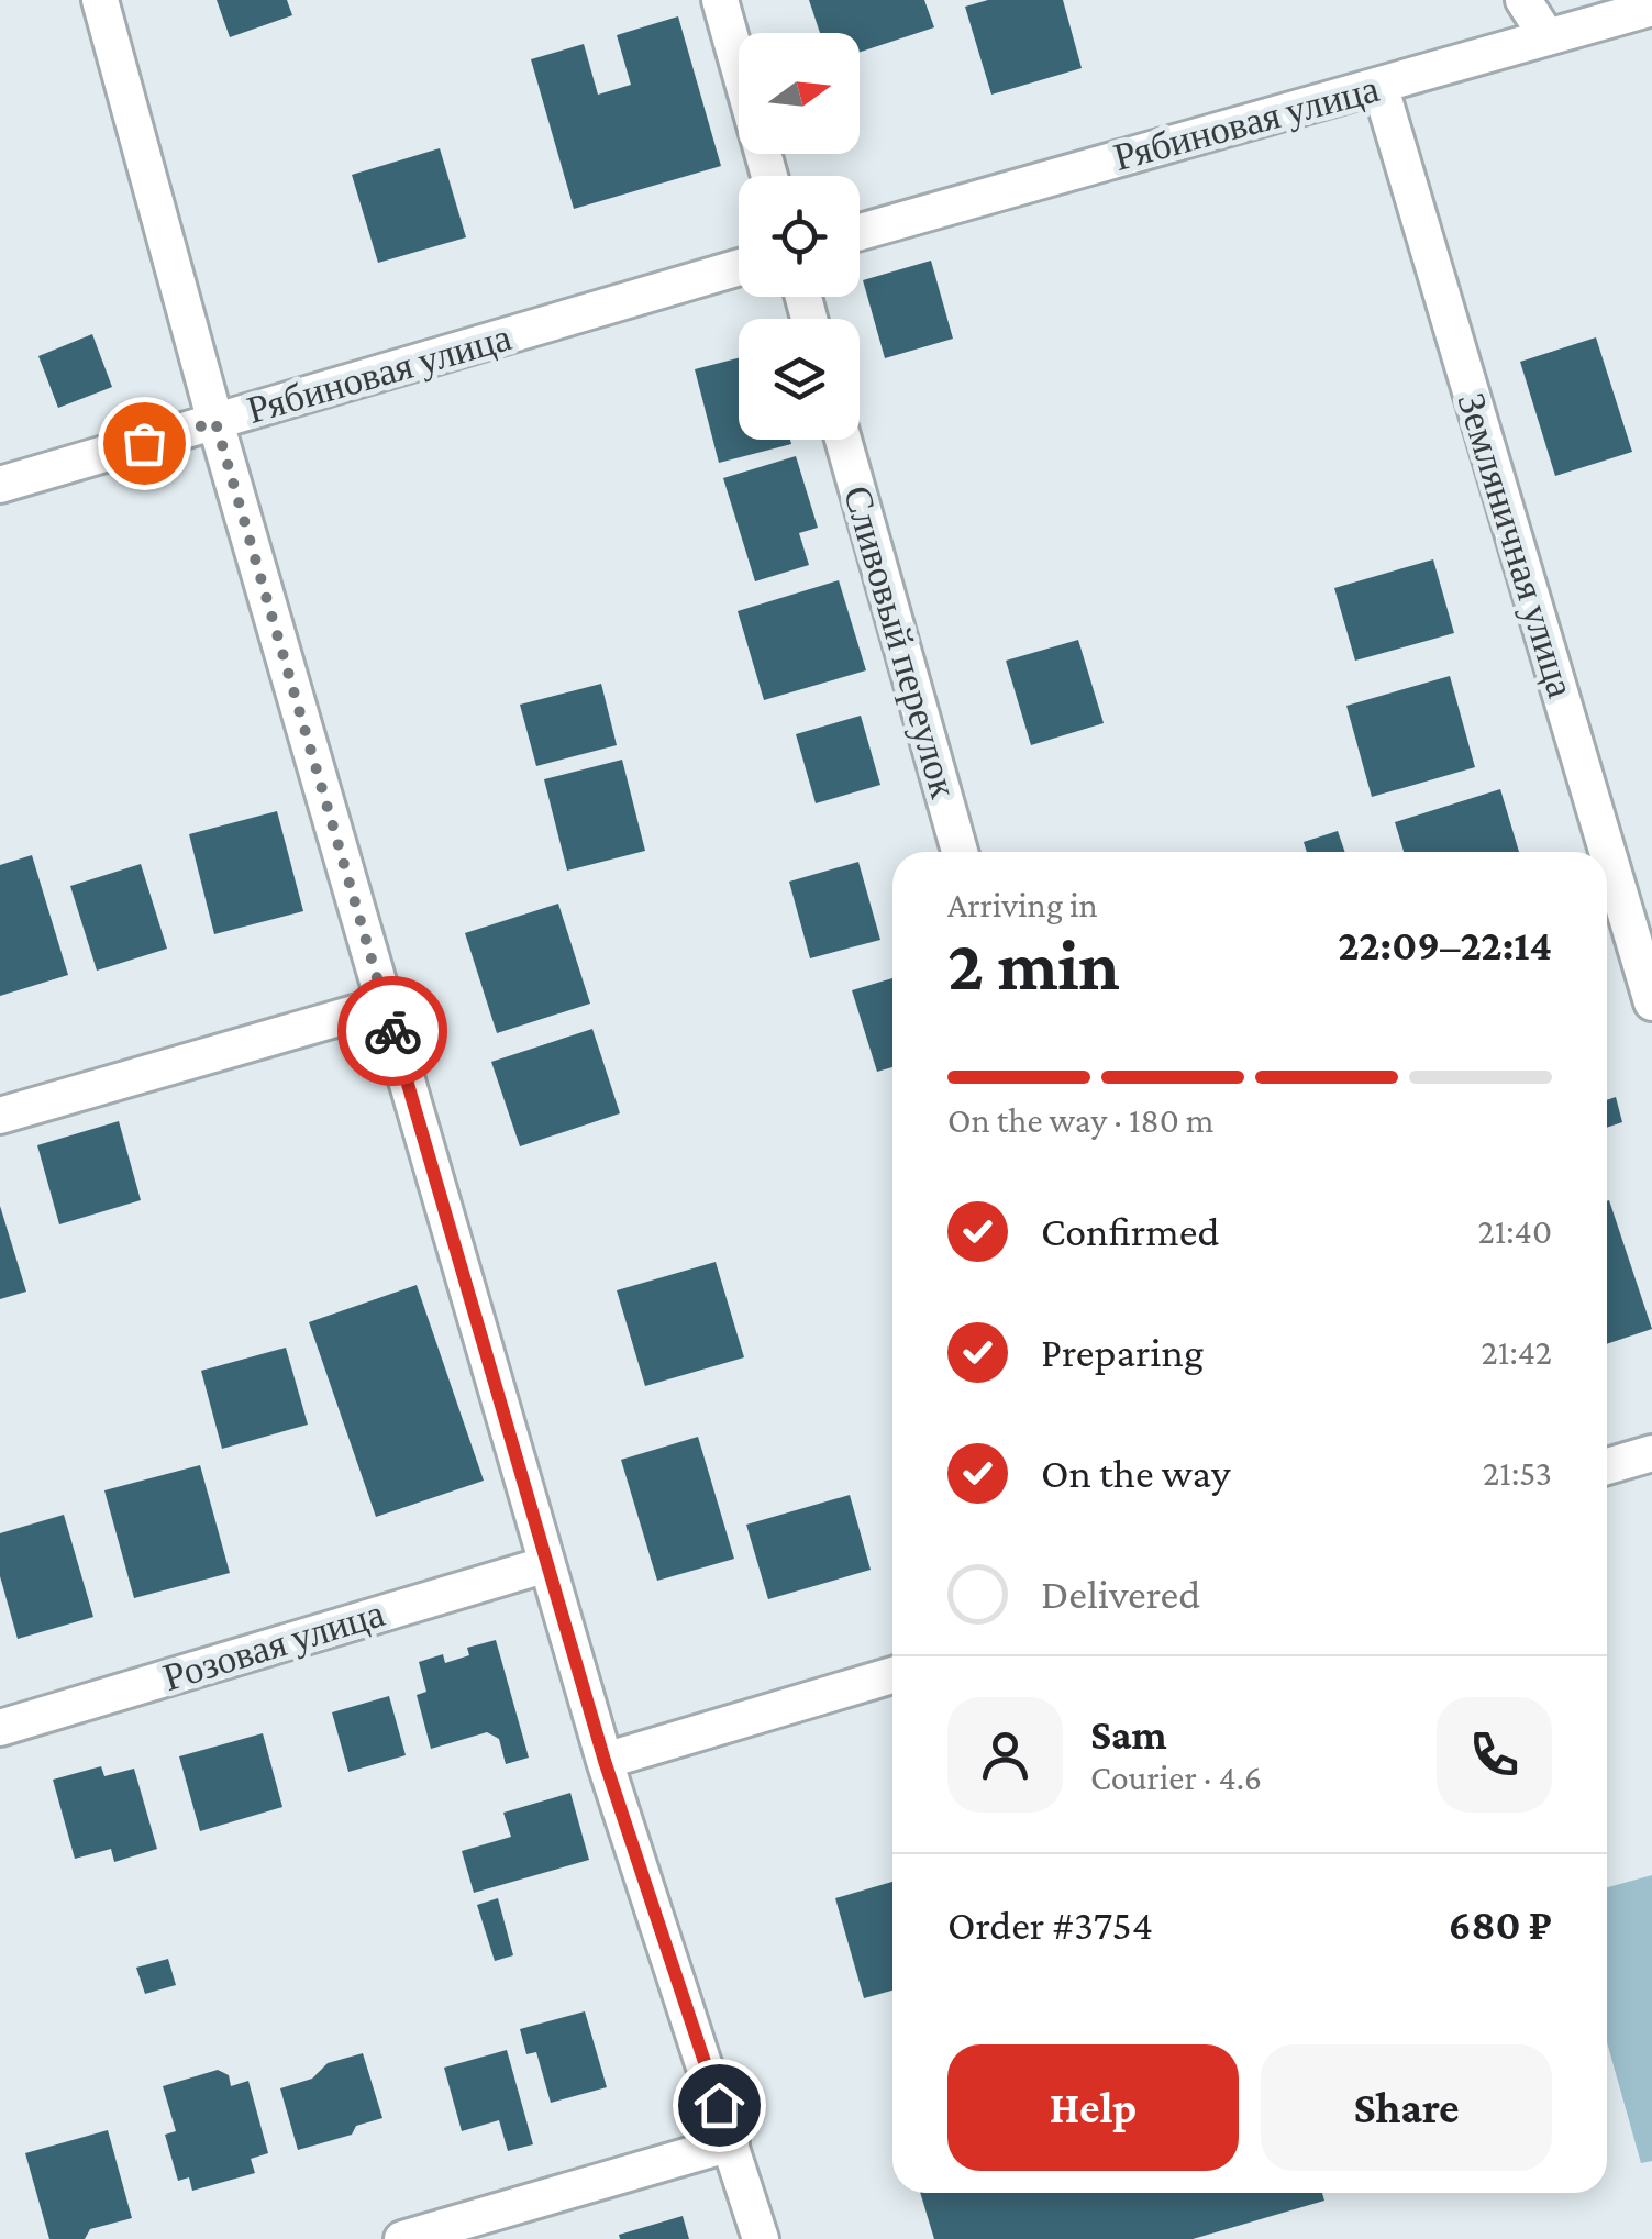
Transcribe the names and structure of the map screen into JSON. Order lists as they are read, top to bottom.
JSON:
{
  "streets": {
    "street": [
      "Рябиновая улица",
      "Земляничная улица",
      "Сливовый переулок",
      "Розовая улица"
    ]
  },
  "crossings": [
    ["Рябиновая улица", "Земляничная улица"]
  ],
  "north": "right",
  "page": {
    "heading": ["2 min", "Arriving in", "22:09–22:14"],
    "panel": [
      "Sam",
      "Courier · 4.6",
      "Order #3754",
      "680 ₽"
    ],
    "bar": "On the way · 180 m",
    "list": [
      ["Confirmed", "21:40"],
      ["Preparing", "21:42"],
      ["On the way", "21:53"],
      "Delivered"
    ],
    "buttons": ["Help", "Share"]
  }
}
